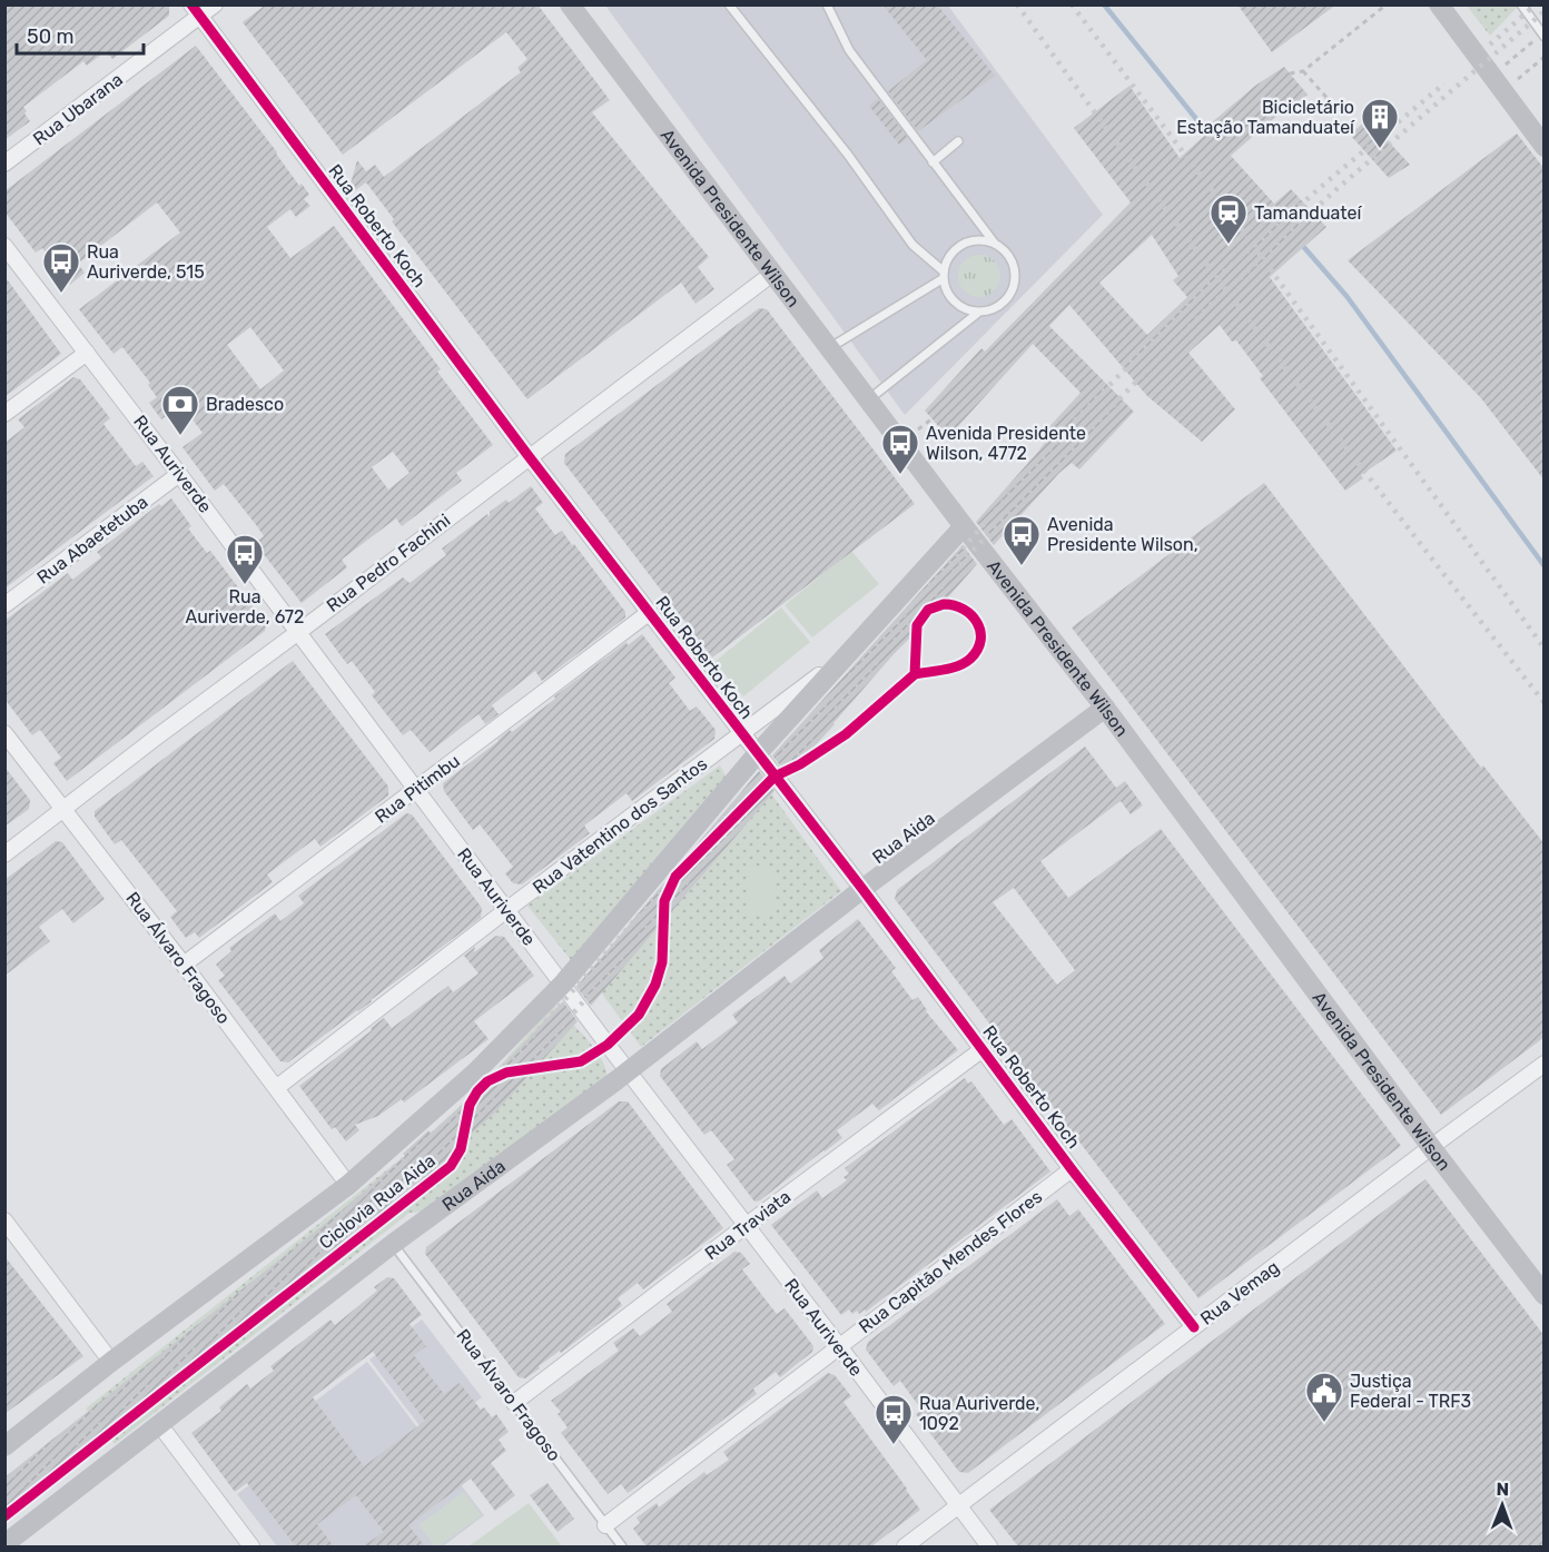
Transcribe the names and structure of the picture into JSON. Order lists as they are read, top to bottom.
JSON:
{
  "streets": {
    "street": [
      "Rua Ubarana",
      "Avenida Presidente Wilson",
      "Rua Roberto Koch",
      "Rua Auriverde",
      "Rua Abaetetuba",
      "Rua Pedro Fachini",
      "Rua Pitimbu",
      "Rua Vatentino dos Santos",
      "Rua Aida",
      "Rua Álvaro Fragoso",
      "Rua Traviata",
      "Rua Capitão Mendes Flores",
      "Rua Vemag"
    ],
    "cycle path": ["Ciclovia Rua Aida"]
  },
  "crossings": [
    ["Rua Ubarana", "Rua Roberto Koch"],
    ["Avenida Presidente Wilson", "Rua Pedro Fachini"],
    ["Avenida Presidente Wilson", "Rua Aida"],
    ["Avenida Presidente Wilson", "Rua Vemag"],
    ["Rua Roberto Koch", "Rua Pedro Fachini"],
    ["Rua Roberto Koch", "Rua Pitimbu"],
    ["Rua Roberto Koch", "Rua Vatentino dos Santos"],
    ["Rua Roberto Koch", "Rua Aida"],
    ["Rua Roberto Koch", "Rua Traviata"],
    ["Rua Roberto Koch", "Rua Capitão Mendes Flores"],
    ["Rua Roberto Koch", "Rua Vemag"],
    ["Rua Auriverde", "Rua Abaetetuba"],
    ["Rua Auriverde", "Rua Pedro Fachini"],
    ["Rua Auriverde", "Rua Pitimbu"],
    ["Rua Auriverde", "Rua Vatentino dos Santos"],
    ["Rua Auriverde", "Rua Aida"],
    ["Rua Auriverde", "Rua Traviata"],
    ["Rua Auriverde", "Rua Capitão Mendes Flores"],
    ["Rua Auriverde", "Rua Vemag"],
    ["Rua Pedro Fachini", "Rua Álvaro Fragoso"],
    ["Rua Pitimbu", "Rua Álvaro Fragoso"],
    ["Rua Vatentino dos Santos", "Rua Álvaro Fragoso"],
    ["Rua Aida", "Rua Álvaro Fragoso"],
    ["Rua Álvaro Fragoso", "Rua Traviata"],
    ["Rua Álvaro Fragoso", "Rua Capitão Mendes Flores"]
  ],
  "places": {
    "building": ["Bicicletário Estação Tamanduateí"],
    "station": ["Tamanduateí"],
    "bus stop": [
      "Rua Auriverde, 515",
      "Avenida Presidente Wilson, 4772",
      "Avenida Presidente Wilson,",
      "Rua Auriverde, 672",
      "Rua Auriverde, 1092"
    ],
    "bank": ["Bradesco"],
    "public building": ["Justiça Federal - TRF3"]
  },
  "scale_bar": "50 m",
  "north": "top"
}
